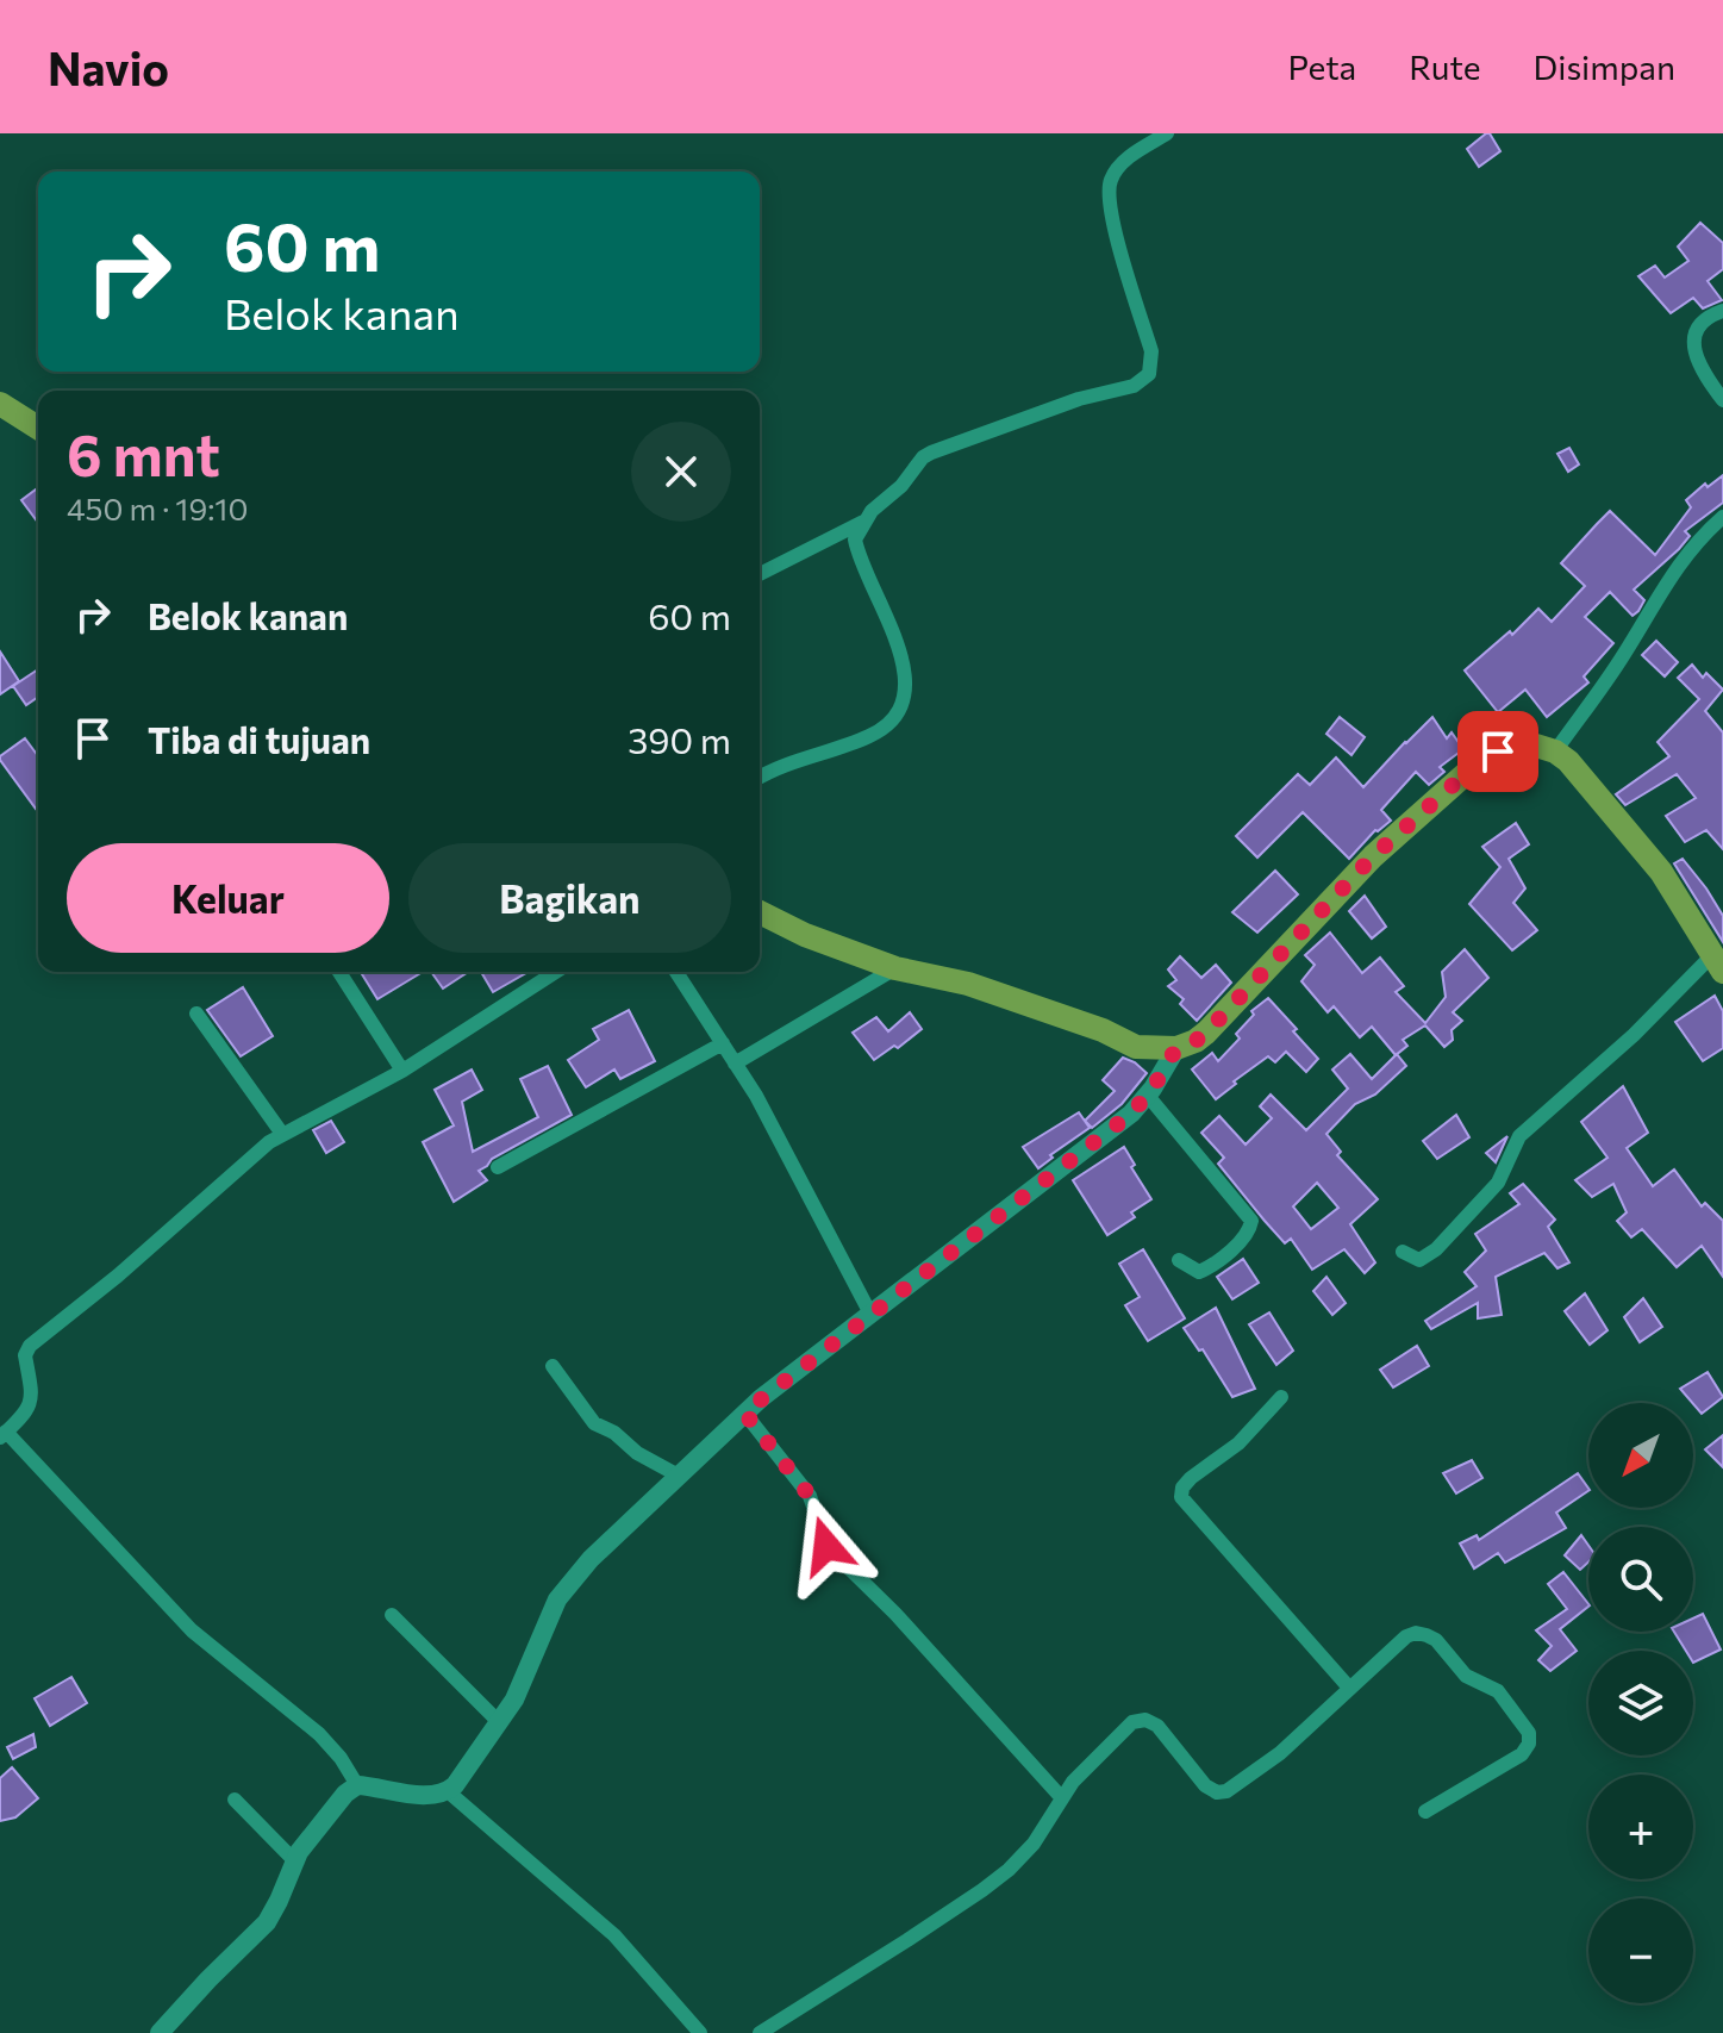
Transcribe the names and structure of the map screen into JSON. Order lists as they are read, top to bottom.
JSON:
{
  "north": "bottom left",
  "page": {
    "header": "Navio",
    "nav": ["Peta", "Rute", "Disimpan"],
    "turn": ["60 m", "Belok kanan"],
    "heading": ["6 mnt", "450 m · 19:10"],
    "list": [
      {
        "name": "Belok kanan",
        "value": "60 m"
      },
      {
        "name": "Tiba di tujuan",
        "value": "390 m"
      }
    ],
    "buttons": ["Keluar", "Bagikan"],
    "map_buttons": ["+", "−"]
  }
}
